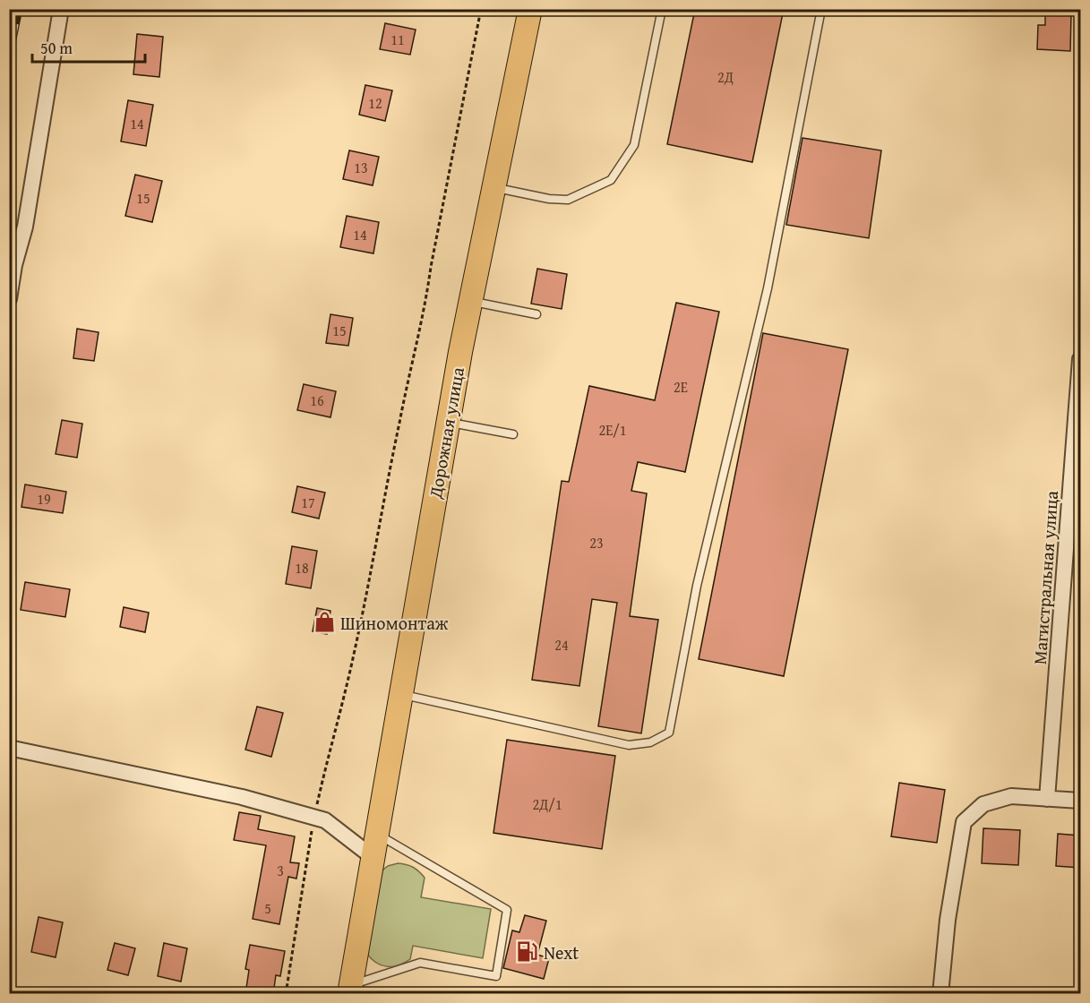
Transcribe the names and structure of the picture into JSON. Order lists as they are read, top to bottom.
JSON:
{
  "streets": {
    "main road": ["Дорожная улица"],
    "street": ["Магистральная улица"]
  },
  "places": {
    "shop": ["Шиномонтаж"],
    "fuel station": ["Next"]
  },
  "house_numbers": [
    "11",
    "2Д",
    "12",
    "14",
    "13",
    "15",
    "14",
    "15",
    "2Е",
    "16",
    "2Е/1",
    "19",
    "17",
    "23",
    "18",
    "24",
    "2Д/1",
    "3",
    "5"
  ],
  "scale_bar": "50 m"
}
